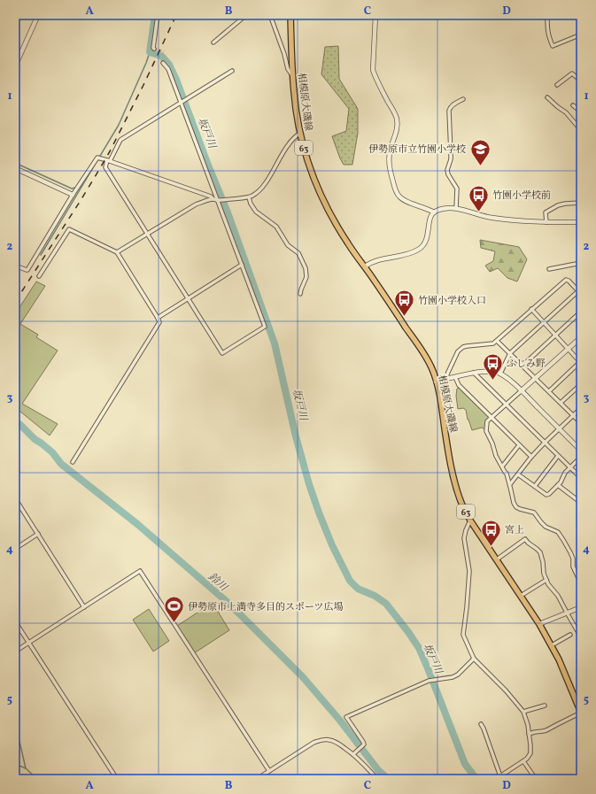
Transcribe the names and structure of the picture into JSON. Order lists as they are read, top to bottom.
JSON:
{
  "streets": {
    "main road": ["相模原大磯線", "63"]
  },
  "water": ["坂戸川", "鈴川"],
  "places": {
    "school or university": ["伊勢原市立竹園小学校"],
    "bus stop": [
      "竹園小学校前",
      "竹園小学校入口",
      "ふじみ野",
      "宮上"
    ],
    "sports": ["伊勢原市上満寺多目的スポーツ広場"]
  },
  "grid": {
    "columns": [
      "A",
      "B",
      "C",
      "D"
    ],
    "rows": [
      "1",
      "2",
      "3",
      "4",
      "5"
    ]
  }
}
